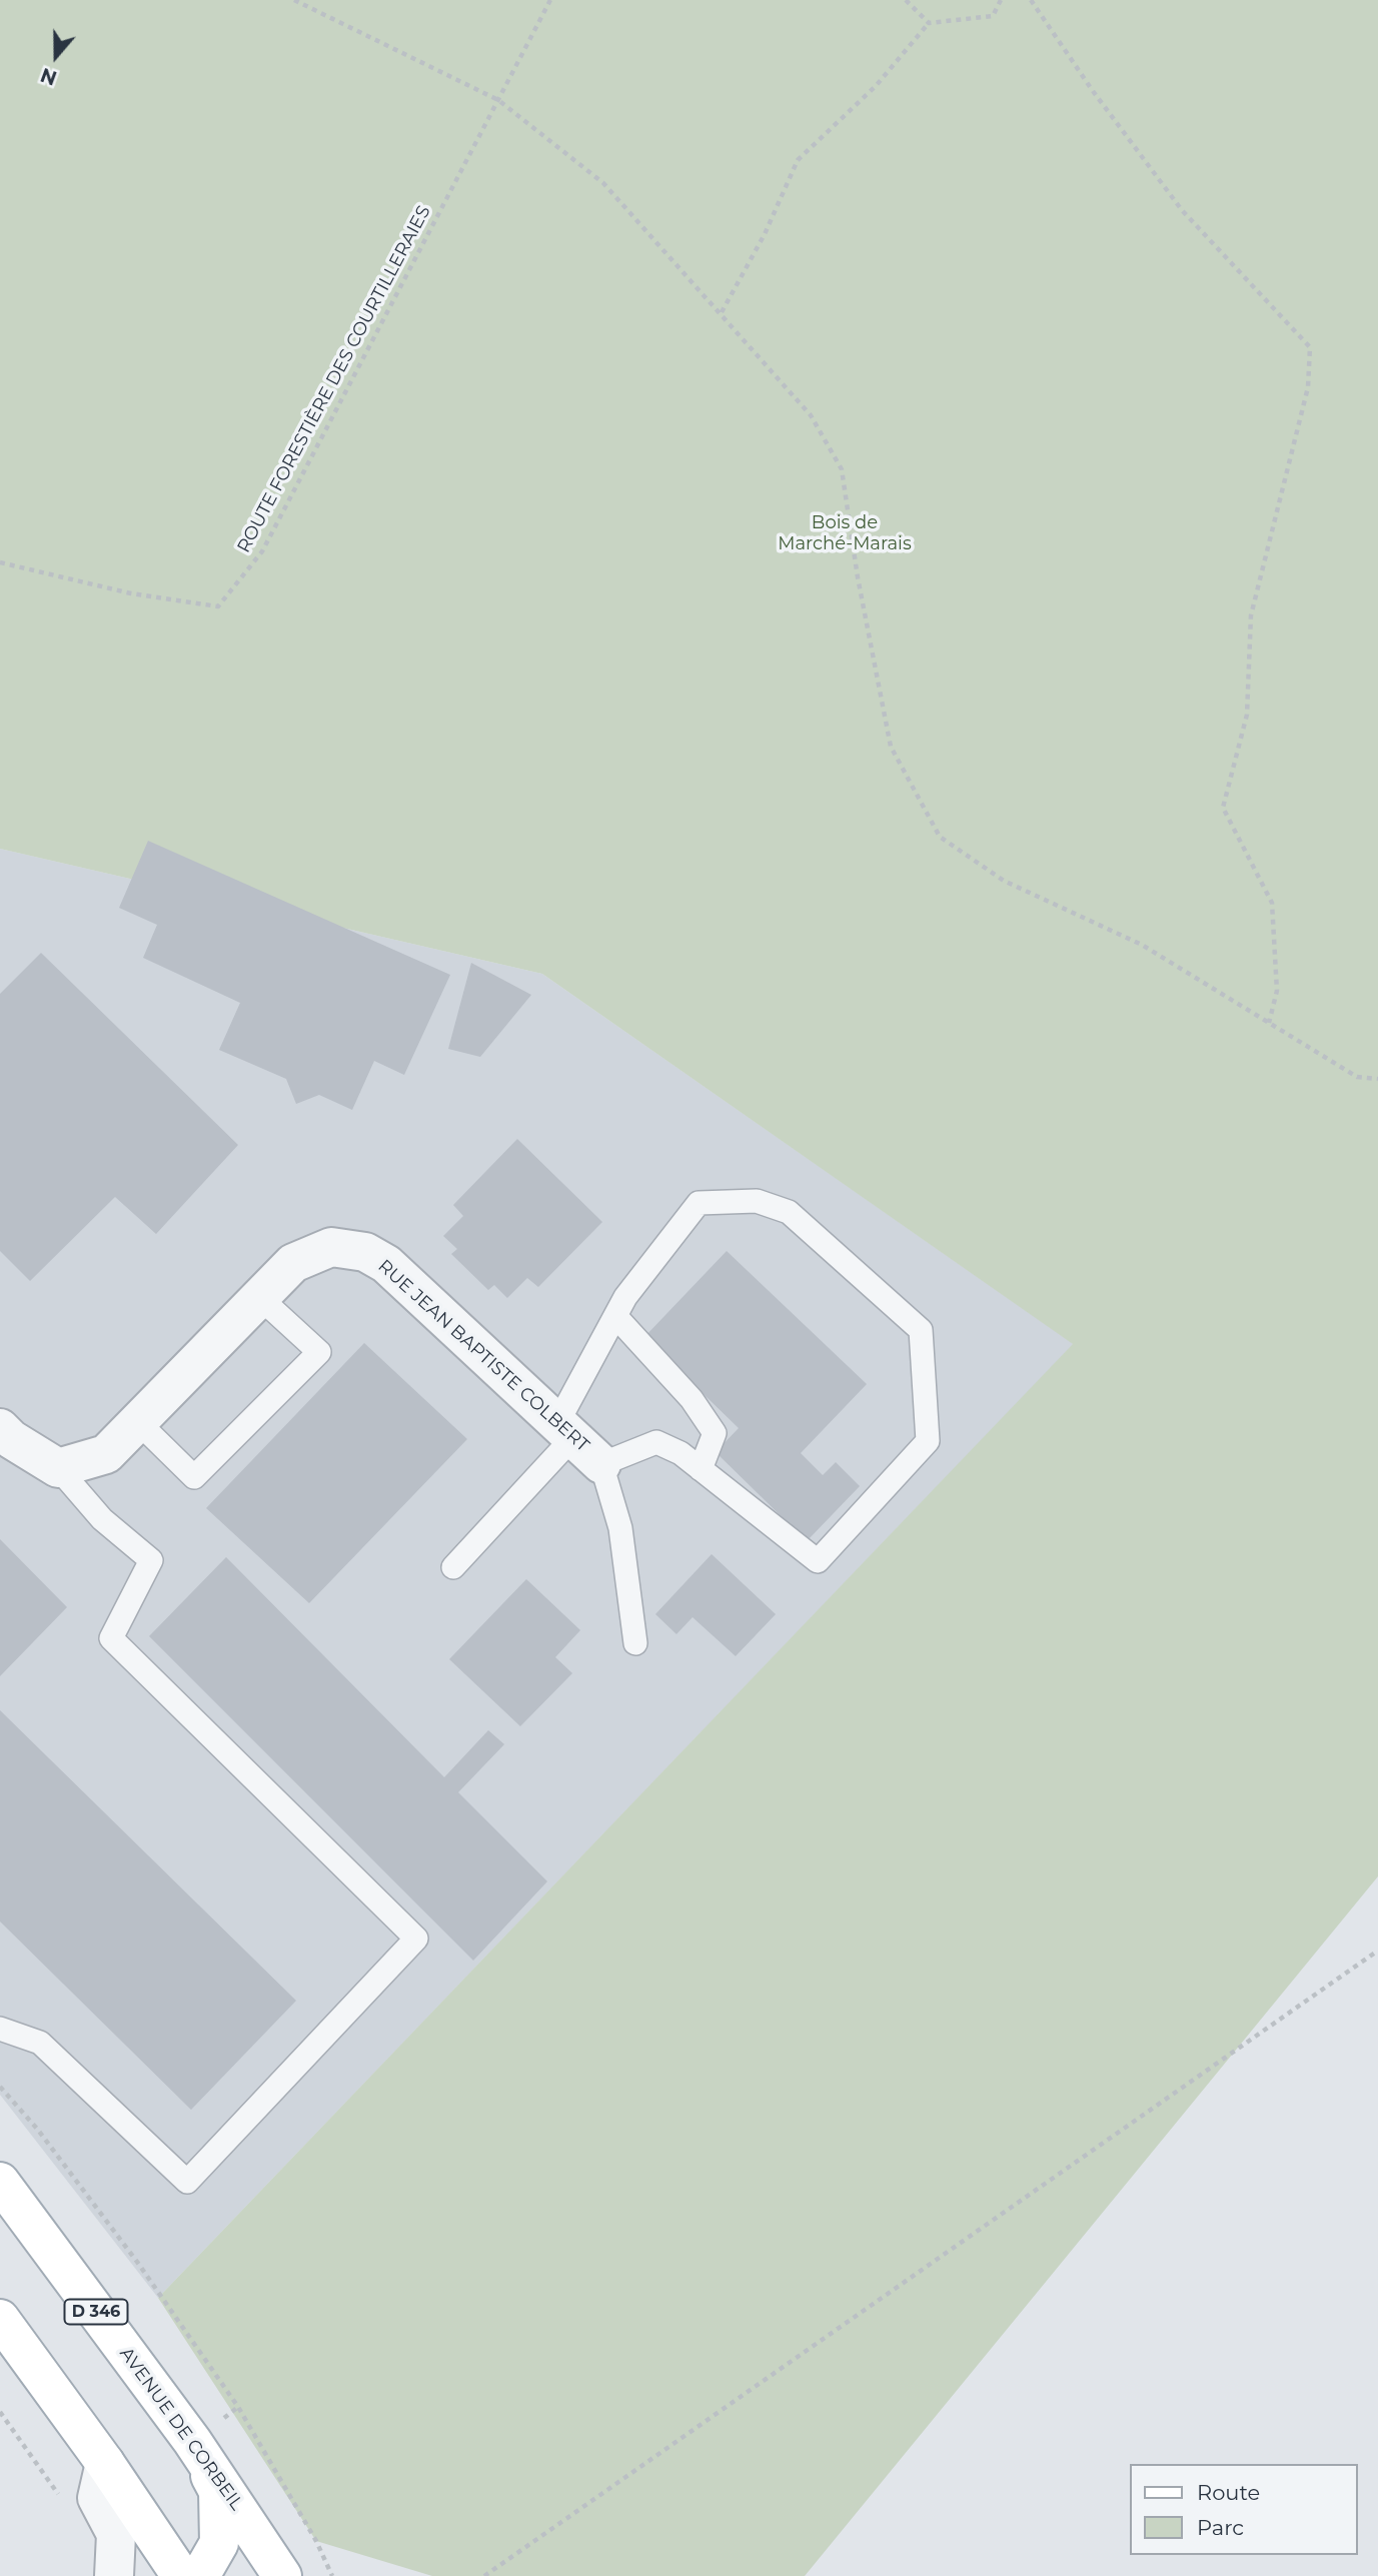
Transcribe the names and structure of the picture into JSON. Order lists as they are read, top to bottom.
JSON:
{
  "streets": {
    "main road": ["D 346", "AVENUE DE CORBEIL"],
    "street": ["RUE JEAN BAPTISTE COLBERT"],
    "path": ["ROUTE FORESTIÈRE DES COURTILLERAIES"]
  },
  "parks": ["Bois de Marché-Marais"],
  "legend": ["Route", "Parc"],
  "north": "bottom"
}
